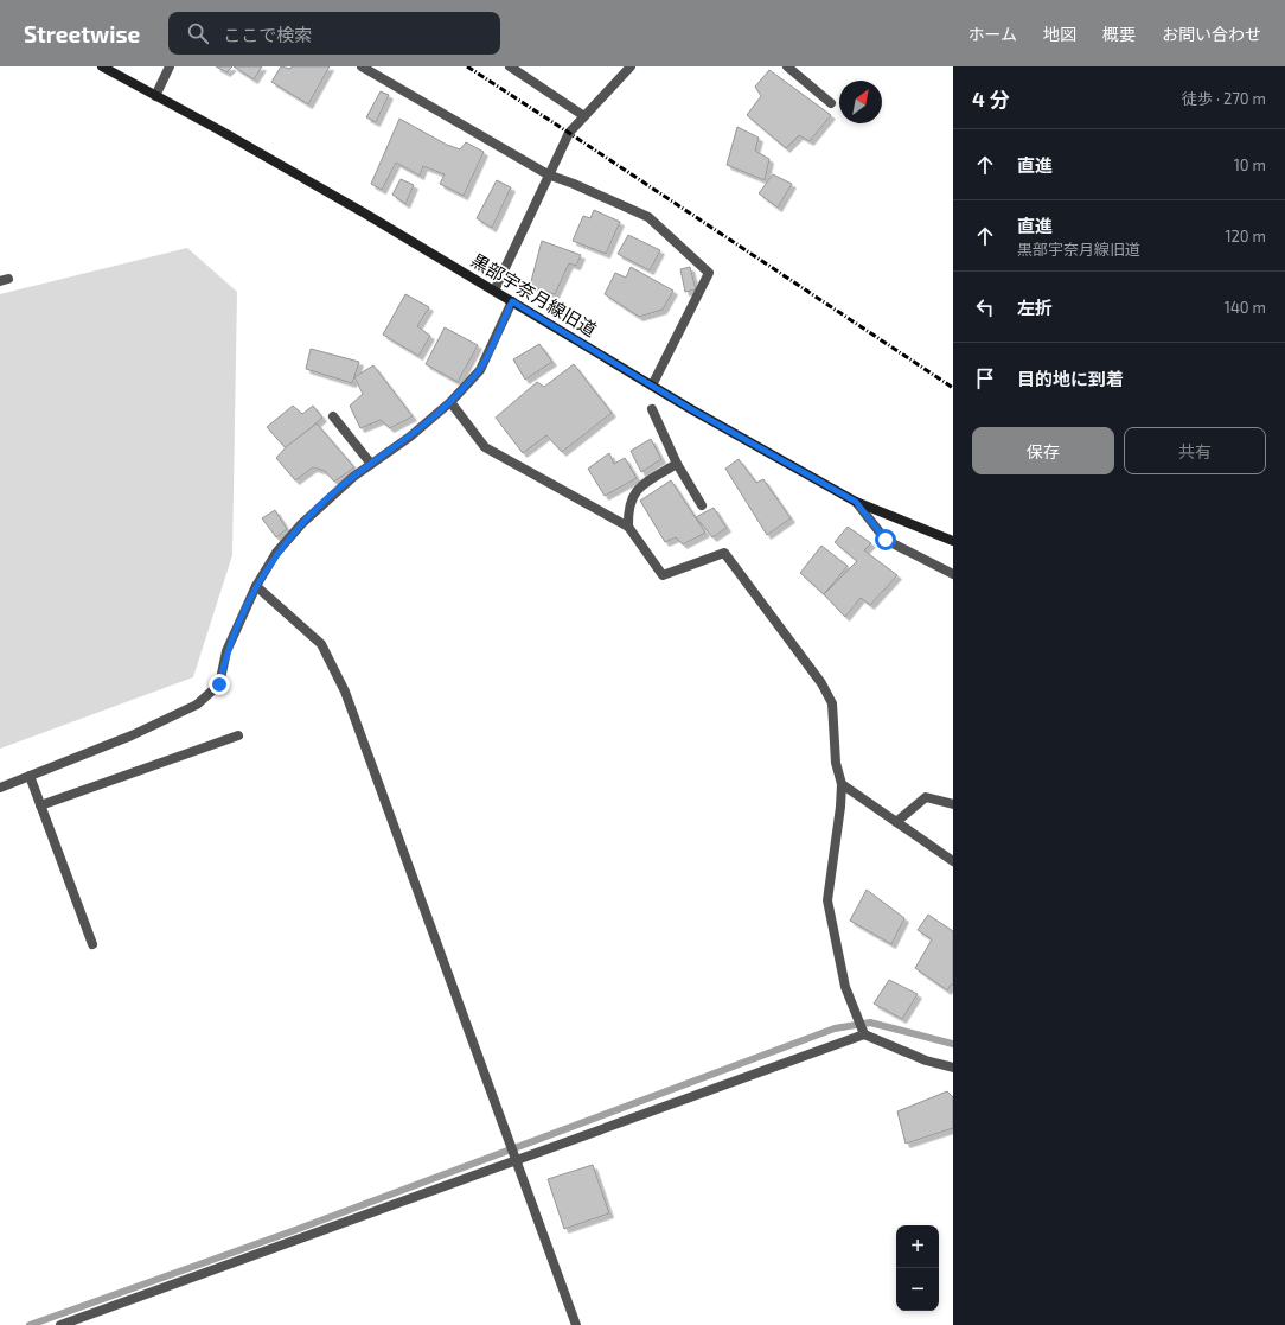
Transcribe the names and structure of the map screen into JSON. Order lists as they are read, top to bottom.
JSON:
{
  "streets": {
    "street": ["黒部宇奈月線旧道"]
  },
  "north": "top right",
  "page": {
    "header": "Streetwise",
    "search": "ここで検索",
    "nav": [
      "ホーム",
      "地図",
      "概要",
      "お問い合わせ"
    ],
    "heading": ["4 分", "徒歩 · 270 m"],
    "list": [
      ["直進", "10 m"],
      ["直進", "黒部宇奈月線旧道", "120 m"],
      ["左折", "140 m"],
      "目的地に到着"
    ],
    "buttons": ["保存", "共有"],
    "map_buttons": ["+", "−"]
  }
}
